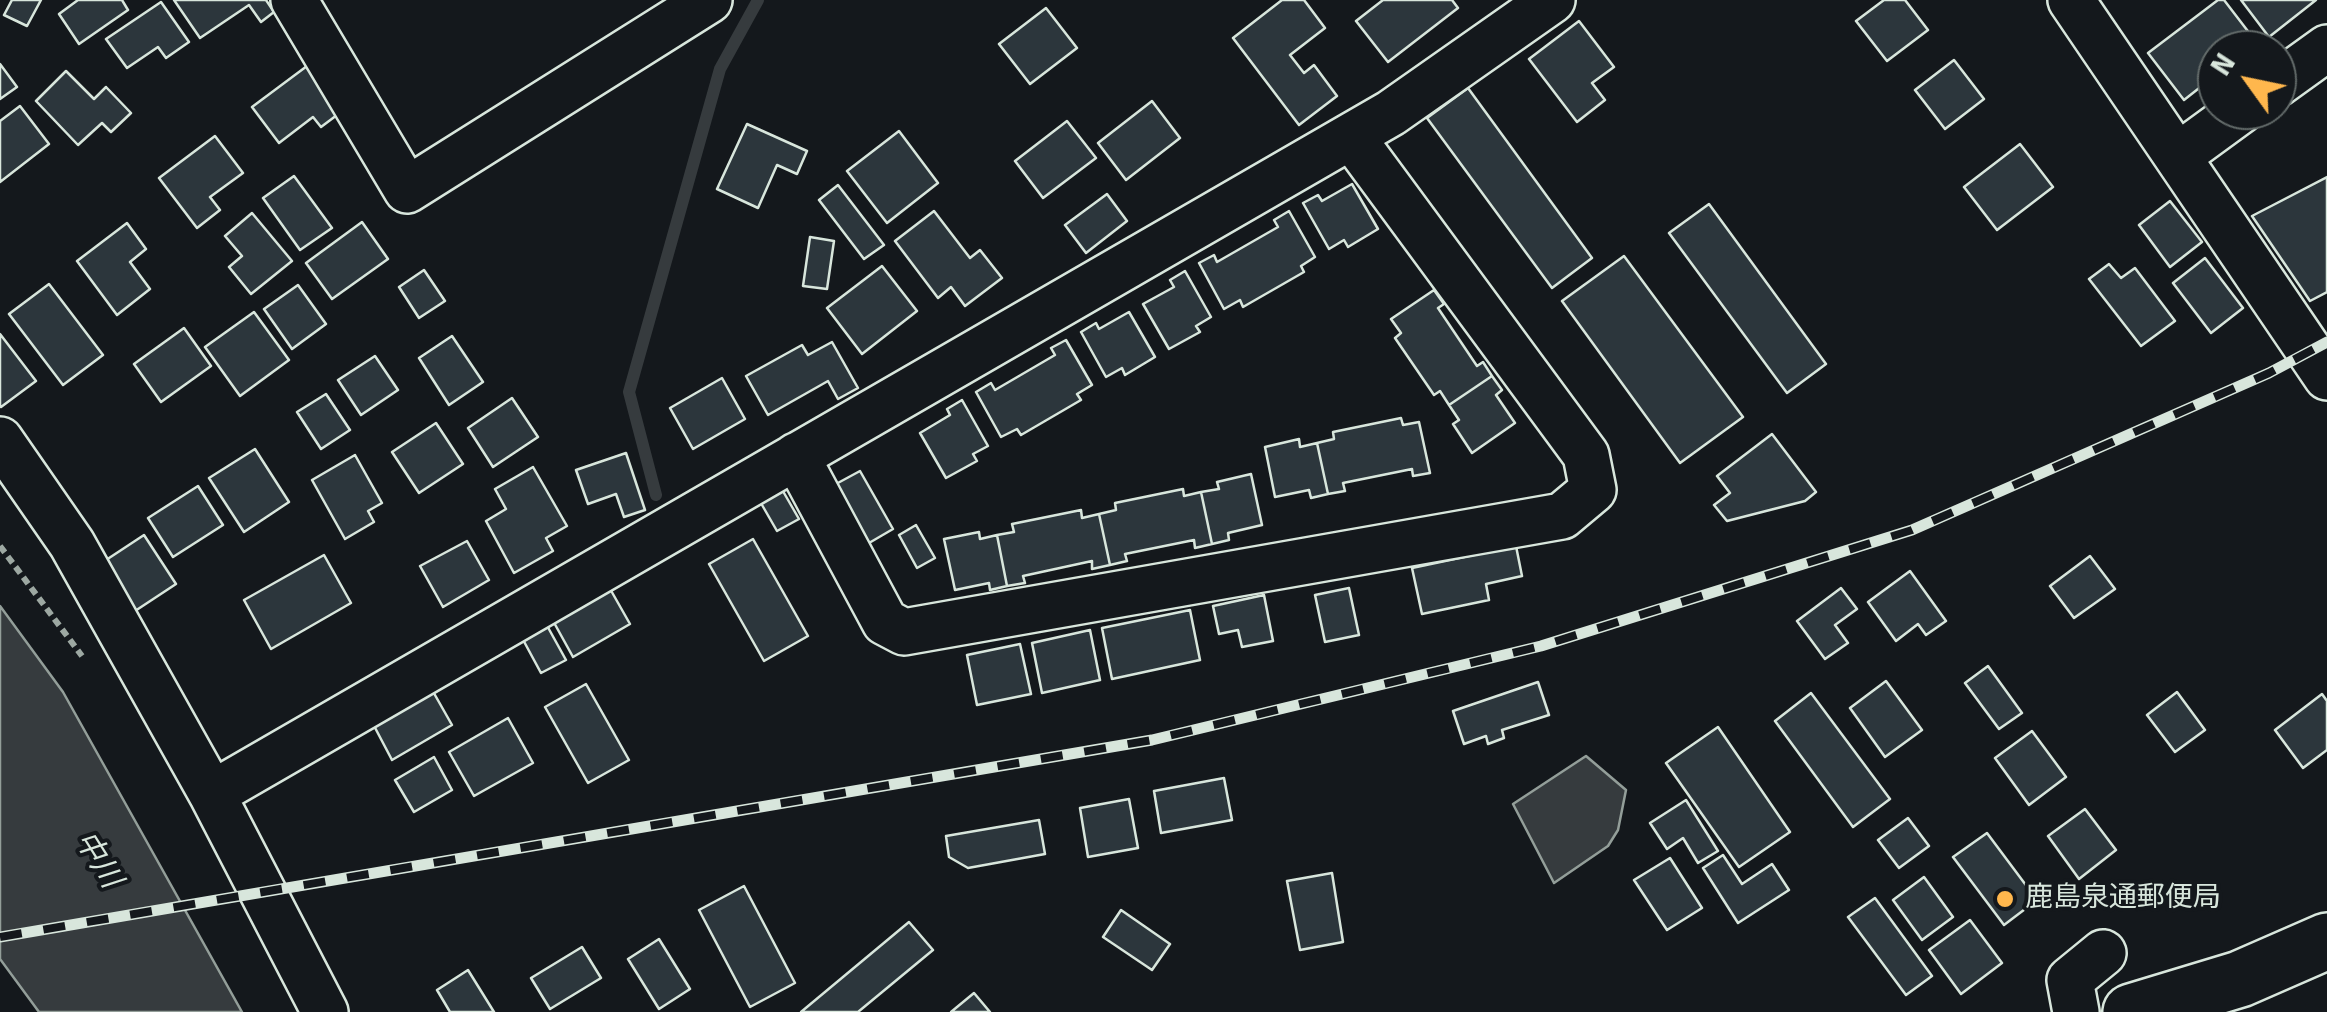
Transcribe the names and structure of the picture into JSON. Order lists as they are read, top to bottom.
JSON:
{
  "water": ["中川"],
  "places": ["鹿島泉通郵便局"],
  "north": "top left"
}
